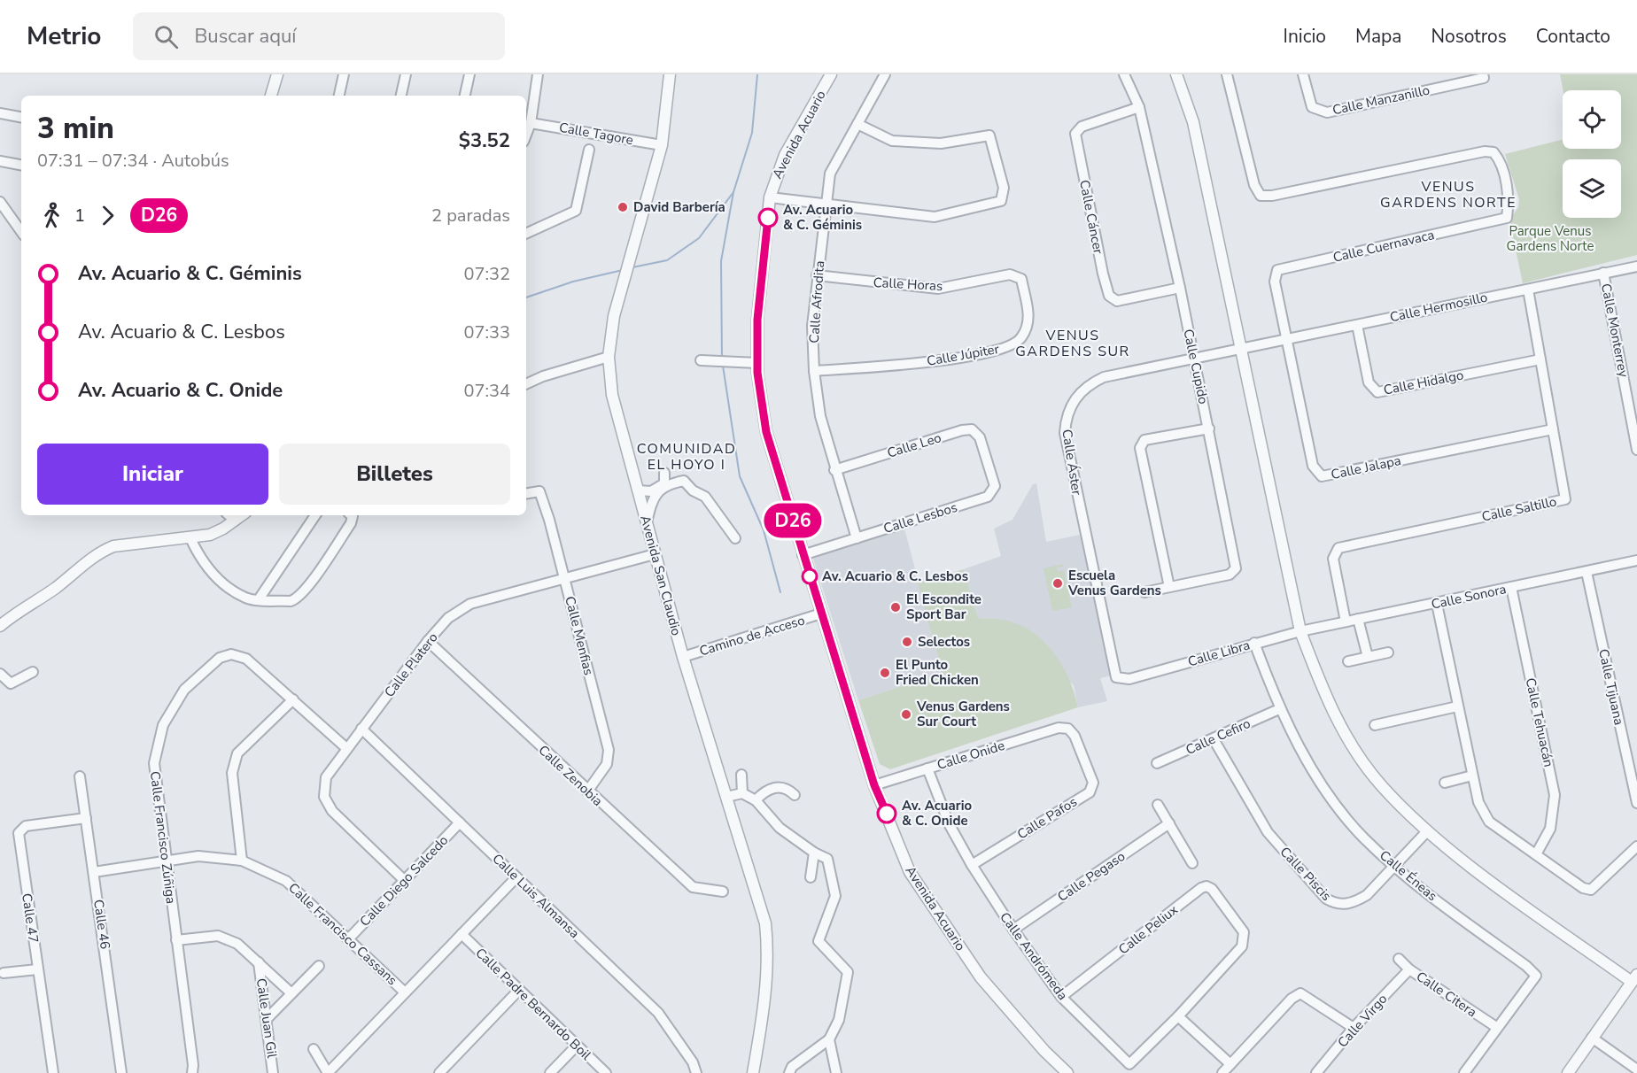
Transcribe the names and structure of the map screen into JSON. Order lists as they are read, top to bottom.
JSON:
{
  "streets": {
    "street": [
      "Calle Manzanillo",
      "Calle Tagore",
      "Avenida Acuario",
      "Calle Cáncer",
      "Calle Cuernavaca",
      "Calle Horas",
      "Calle Afrodita",
      "Calle Hermosillo",
      "Calle Monterrey",
      "Calle Júpiter",
      "Calle Cupido",
      "Calle Hidalgo",
      "Calle Leo",
      "Calle Áster",
      "Calle Jalapa",
      "Calle Saltillo",
      "Calle Lesbos",
      "Avenida San Claudio",
      "Calle Sonora",
      "Calle Menfias",
      "Camino de Acceso",
      "Calle Libra",
      "Calle Platero",
      "Calle Tijuana",
      "Calle Tehuacán",
      "Calle Cefiro",
      "Calle Onide",
      "Calle Zenobia",
      "Calle Pafos",
      "Calle Francisco Zúñiga",
      "Calle Piscis",
      "Calle Éneas",
      "Calle Pegaso",
      "Calle Diego Salcedo",
      "Calle Luis Almansa",
      "Calle 47",
      "Calle 46",
      "Calle Peliux",
      "Calle Francisco Cassans",
      "Calle Andrómeda",
      "Calle Citera",
      "Calle Padre Bernardo Boil",
      "Calle Juan Gil",
      "Calle Virgo"
    ]
  },
  "crossings": [
    ["Calle Tagore", "Avenida San Claudio"],
    ["Avenida Acuario", "Calle Lesbos"],
    ["Avenida Acuario", "Camino de Acceso"],
    ["Avenida Acuario", "Calle Onide"],
    ["Calle Cáncer", "Calle Cupido"],
    ["Calle Cuernavaca", "Calle Jalapa"],
    ["Calle Horas", "Calle Afrodita"],
    ["Calle Horas", "Calle Júpiter"],
    ["Calle Afrodita", "Calle Júpiter"],
    ["Calle Afrodita", "Calle Leo"],
    ["Calle Afrodita", "Calle Lesbos"],
    ["Calle Hermosillo", "Calle Monterrey"],
    ["Calle Hermosillo", "Calle Hidalgo"],
    ["Calle Hermosillo", "Calle Áster"],
    ["Calle Hermosillo", "Calle Jalapa"],
    ["Calle Hermosillo", "Calle Saltillo"],
    ["Calle Cupido", "Calle Áster"],
    ["Calle Hidalgo", "Calle Saltillo"],
    ["Calle Leo", "Calle Lesbos"],
    ["Calle Áster", "Calle Libra"],
    ["Calle Jalapa", "Calle Saltillo"],
    ["Calle Saltillo", "Calle Sonora"],
    ["Avenida San Claudio", "Camino de Acceso"],
    ["Avenida San Claudio", "Calle Platero"],
    ["Calle Sonora", "Calle Libra"],
    ["Calle Sonora", "Calle Tijuana"],
    ["Calle Sonora", "Calle Tehuacán"],
    ["Calle Menfias", "Calle Platero"],
    ["Calle Menfias", "Calle Zenobia"],
    ["Calle Libra", "Calle Éneas"],
    ["Calle Platero", "Calle Zenobia"],
    ["Calle Platero", "Calle Francisco Zúñiga"],
    ["Calle Platero", "Calle Diego Salcedo"],
    ["Calle Platero", "Calle Luis Almansa"],
    ["Calle Cefiro", "Calle Piscis"],
    ["Calle Cefiro", "Calle Éneas"],
    ["Calle Onide", "Calle Pafos"],
    ["Calle Onide", "Calle Andrómeda"],
    ["Calle Pafos", "Calle Andrómeda"],
    ["Calle Francisco Zúñiga", "Calle Francisco Cassans"],
    ["Calle Piscis", "Calle Éneas"],
    ["Calle Éneas", "Calle Citera"],
    ["Calle Pegaso", "Calle Andrómeda"],
    ["Calle Diego Salcedo", "Calle Luis Almansa"],
    ["Calle Diego Salcedo", "Calle Francisco Cassans"],
    ["Calle 47", "Calle 46"],
    ["Calle 46", "Calle Francisco Cassans"],
    ["Calle Peliux", "Calle Andrómeda"],
    ["Calle Citera", "Calle Virgo"]
  ],
  "districts": ["VENUS GARDENS NORTE", "VENUS GARDENS SUR", "COMUNIDAD EL HOYO I"],
  "parks": ["Parque Venus Gardens Norte"],
  "places": [
    "David Barbería",
    "Av. Acuario & C. Géminis",
    "Av. Acuario & C. Lesbos",
    "Escuela Venus Gardens",
    "El Escondite Sport Bar",
    "Selectos",
    "El Punto Fried Chicken",
    "Venus Gardens Sur Court",
    "Av. Acuario & C. Onide"
  ],
  "lines": ["bus line D26"],
  "page": {
    "header": "Metrio",
    "search": "Buscar aquí",
    "nav": [
      "Inicio",
      "Mapa",
      "Nosotros",
      "Contacto"
    ],
    "on_map": "D26",
    "heading": ["3 min", "07:31 – 07:34 · Autobús", "$3.52"],
    "legs": ["1", "D26", "2 paradas"],
    "list": [
      {
        "name": "Av. Acuario & C. Géminis",
        "value": "07:32"
      },
      {
        "name": "Av. Acuario & C. Lesbos",
        "value": "07:33"
      },
      {
        "name": "Av. Acuario & C. Onide",
        "value": "07:34"
      }
    ],
    "buttons": ["Iniciar", "Billetes"]
  }
}
